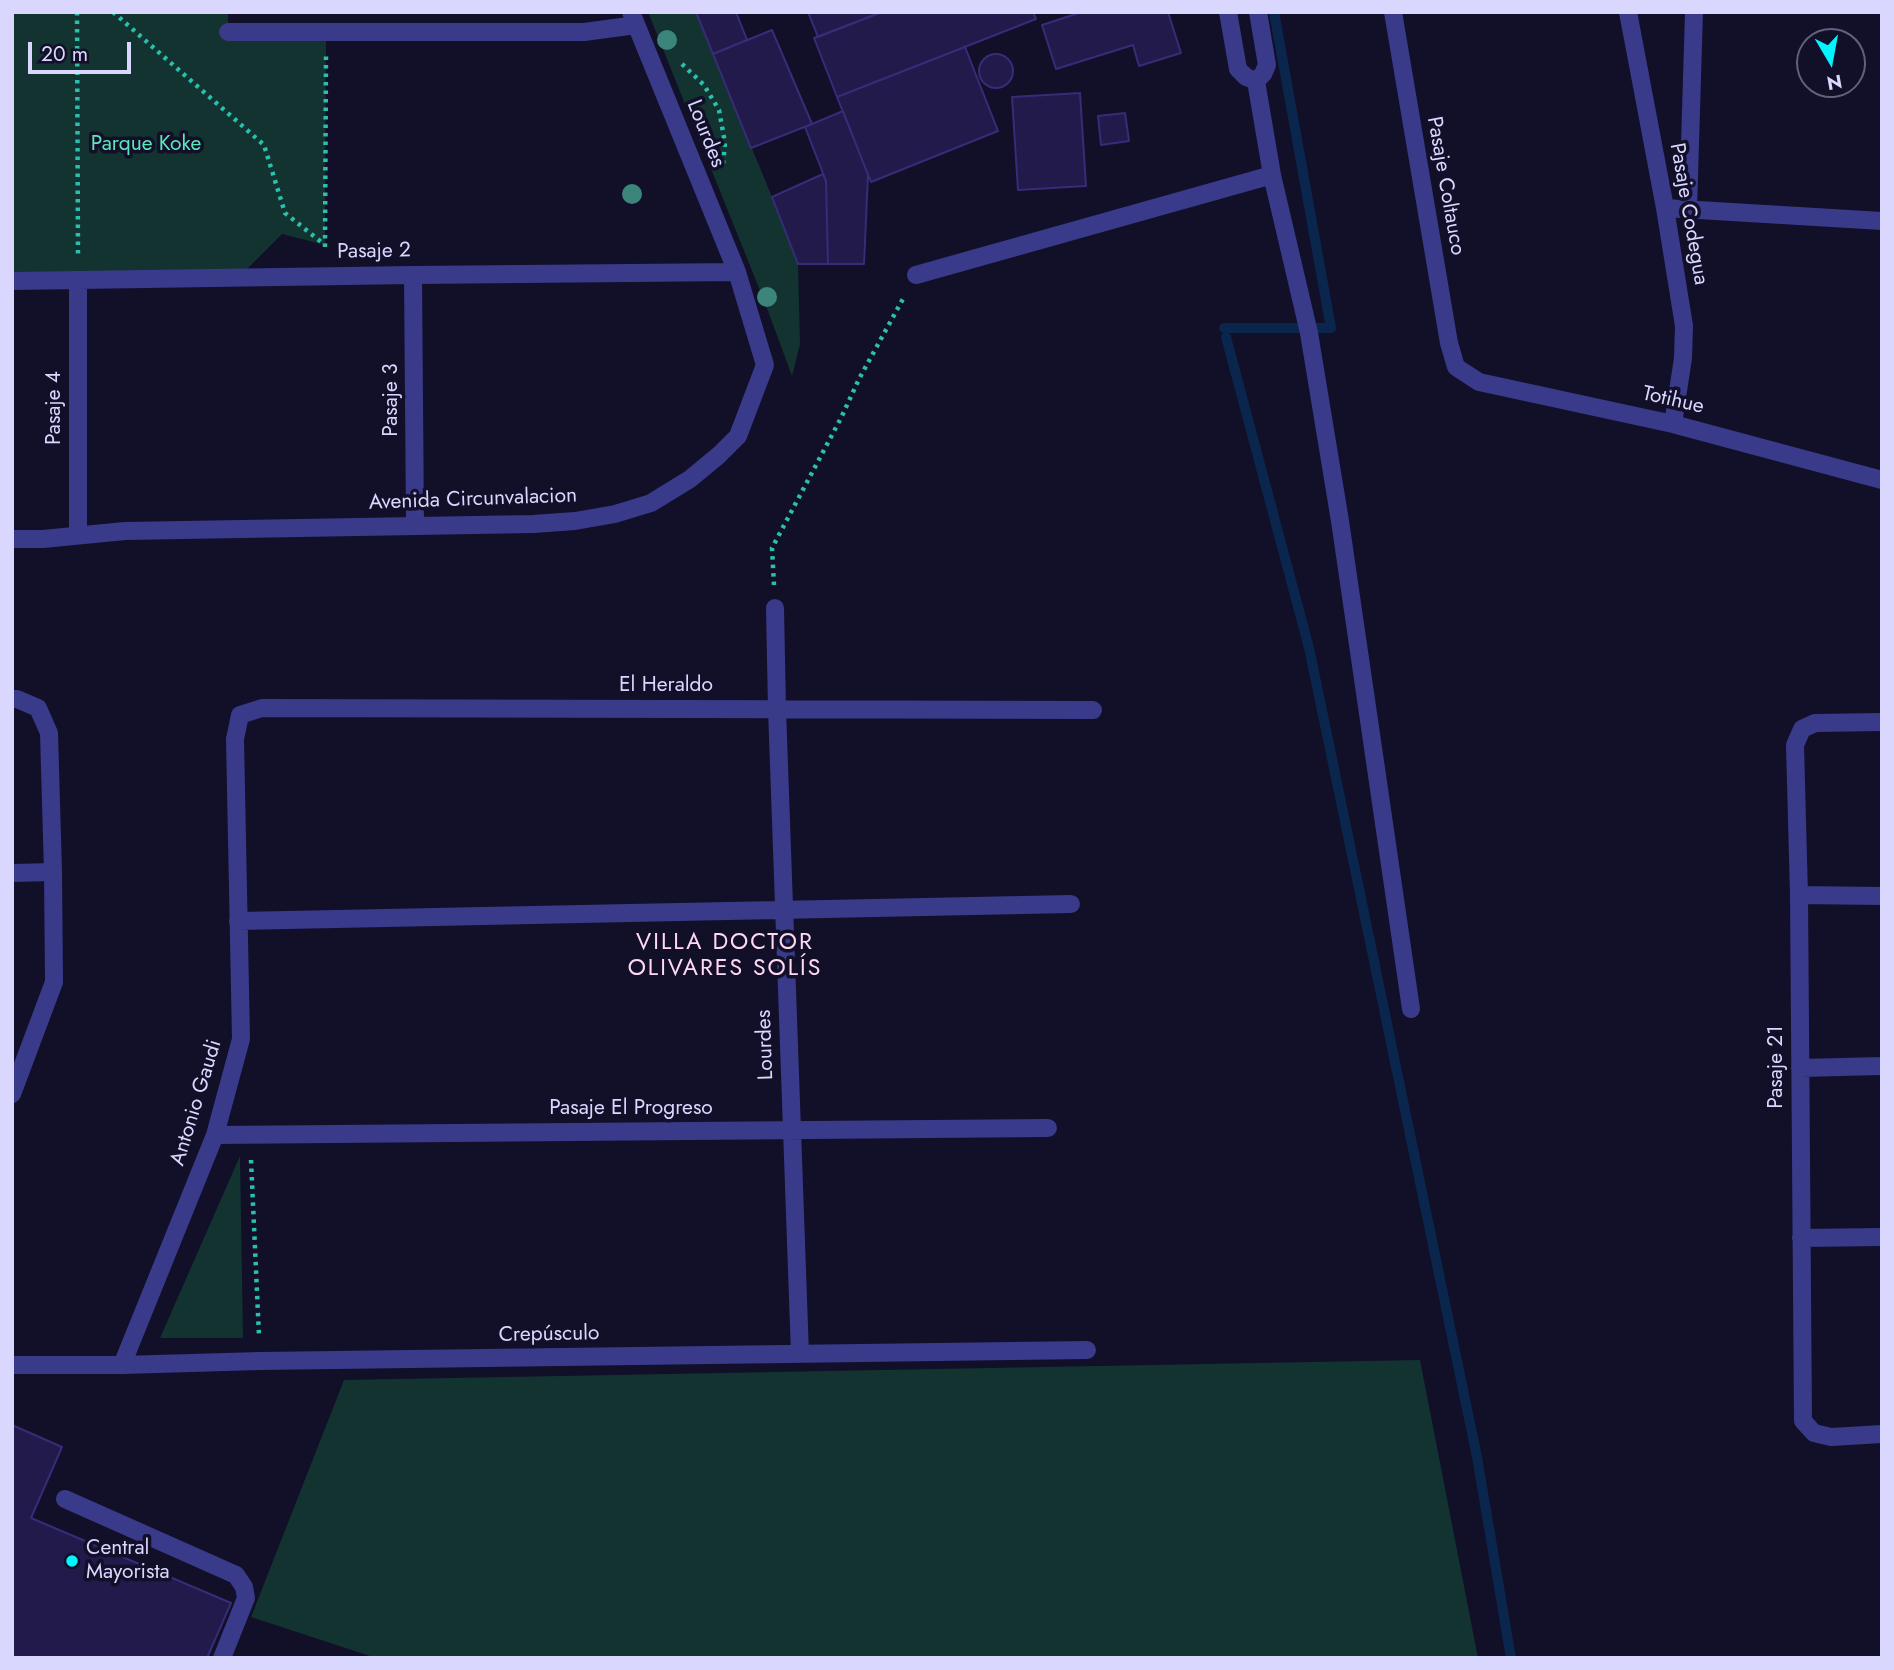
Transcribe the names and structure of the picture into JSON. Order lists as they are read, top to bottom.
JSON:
{
  "streets": {
    "street": [
      "Lourdes",
      "Pasaje Coltauco",
      "Pasaje Codegua",
      "Pasaje 2",
      "Pasaje 3",
      "Totihue",
      "Pasaje 4",
      "Avenida Circunvalacion",
      "El Heraldo",
      "Pasaje 21",
      "Antonio Gaudi",
      "Pasaje El Progreso",
      "Crepúsculo"
    ]
  },
  "crossings": [
    ["Lourdes", "Pasaje 2"],
    ["Lourdes", "Avenida Circunvalacion"],
    ["Lourdes", "El Heraldo"],
    ["Lourdes", "Pasaje El Progreso"],
    ["Lourdes", "Crepúsculo"],
    ["Pasaje Coltauco", "Totihue"],
    ["Pasaje Codegua", "Totihue"],
    ["Pasaje 2", "Pasaje 3"],
    ["Pasaje 2", "Pasaje 4"],
    ["Pasaje 2", "Avenida Circunvalacion"],
    ["Pasaje 3", "Avenida Circunvalacion"],
    ["Pasaje 4", "Avenida Circunvalacion"],
    ["El Heraldo", "Antonio Gaudi"],
    ["Antonio Gaudi", "Pasaje El Progreso"],
    ["Antonio Gaudi", "Crepúsculo"]
  ],
  "districts": ["VILLA DOCTOR OLIVARES SOLÍS"],
  "parks": ["Parque Koke"],
  "places": ["Central Mayorista"],
  "scale_bar": "20 m",
  "north": "bottom"
}
